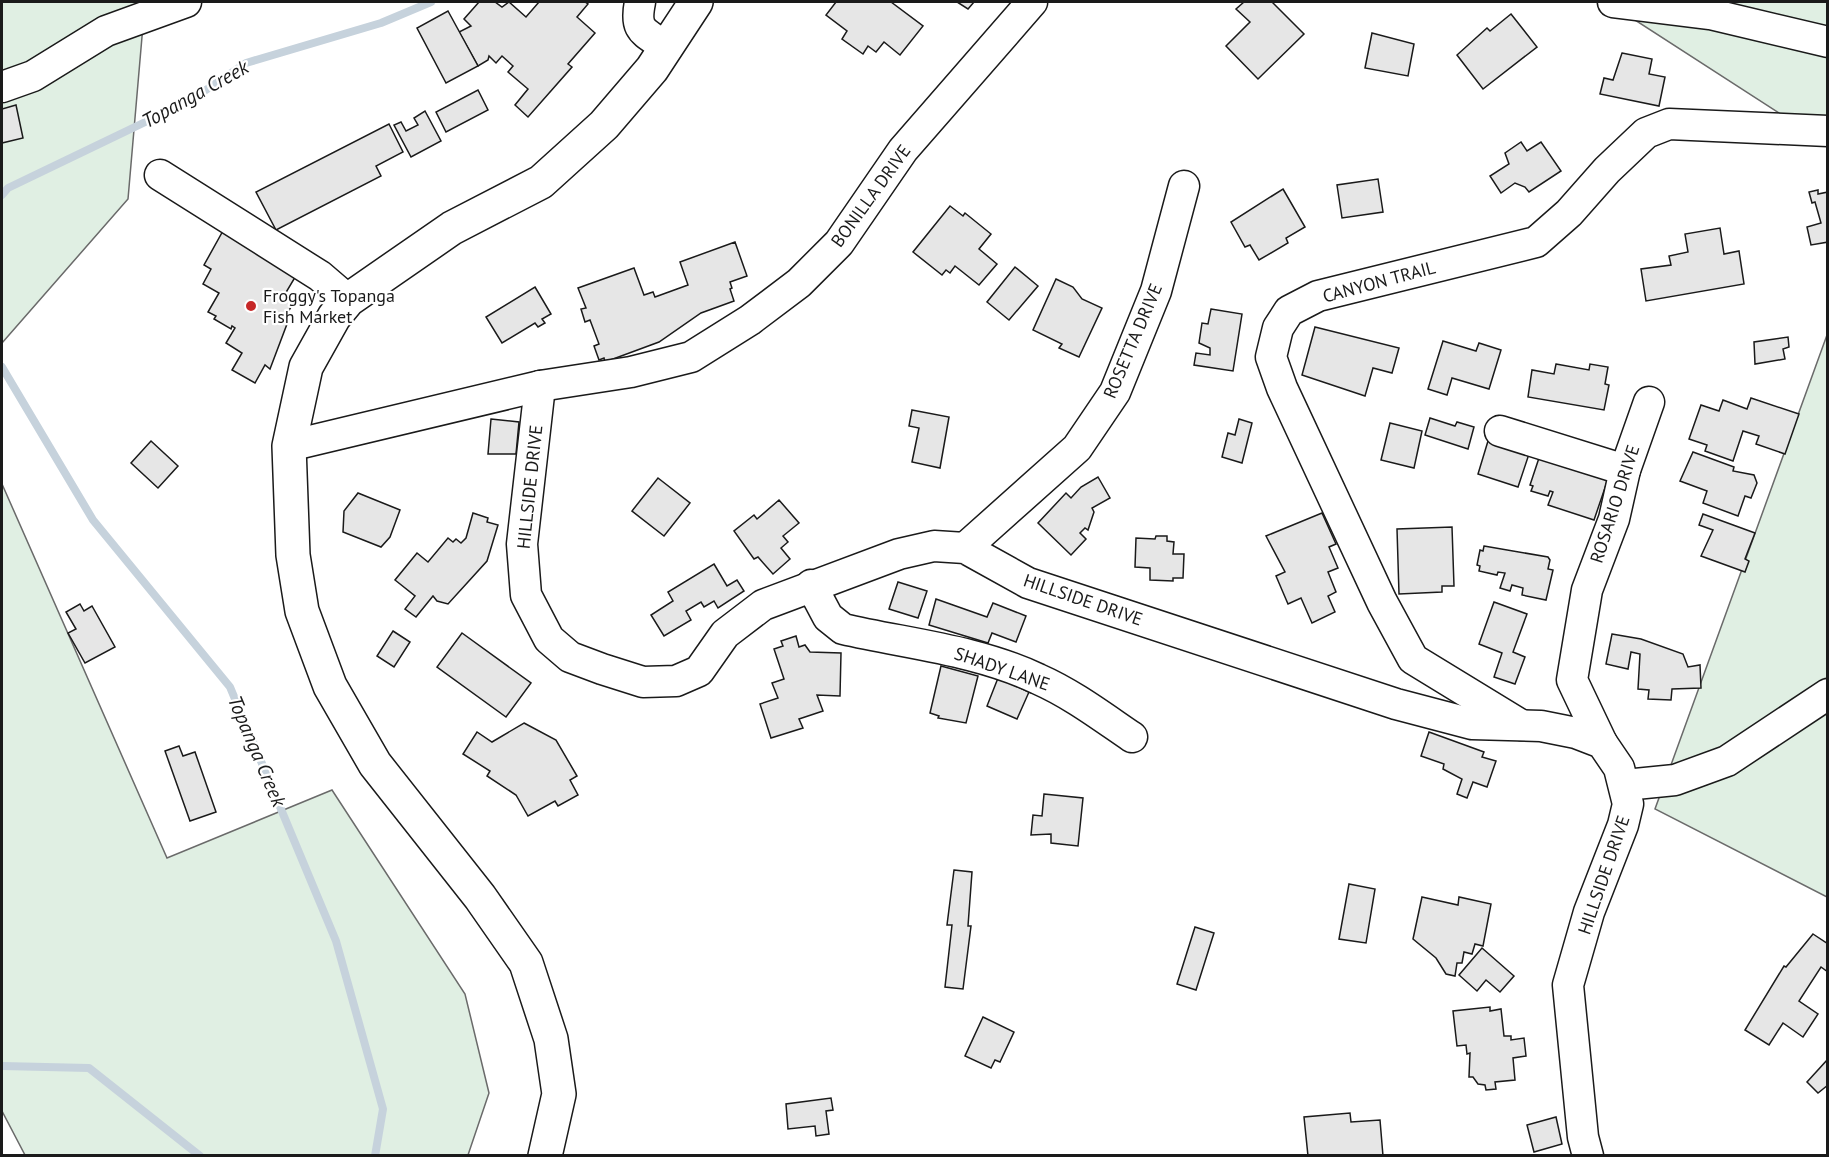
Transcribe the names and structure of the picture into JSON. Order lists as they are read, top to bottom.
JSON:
{
  "streets": {
    "street": [
      "BONILLA DRIVE",
      "CANYON TRAIL",
      "ROSETTA DRIVE",
      "HILLSIDE DRIVE",
      "ROSARIO DRIVE",
      "SHADY LANE"
    ]
  },
  "crossings": [
    ["BONILLA DRIVE", "HILLSIDE DRIVE"],
    ["CANYON TRAIL", "HILLSIDE DRIVE"],
    ["ROSETTA DRIVE", "HILLSIDE DRIVE"],
    ["HILLSIDE DRIVE", "ROSARIO DRIVE"],
    ["HILLSIDE DRIVE", "SHADY LANE"]
  ],
  "water": ["Topanga Creek"],
  "places": ["Froggy's Topanga Fish Market"]
}
